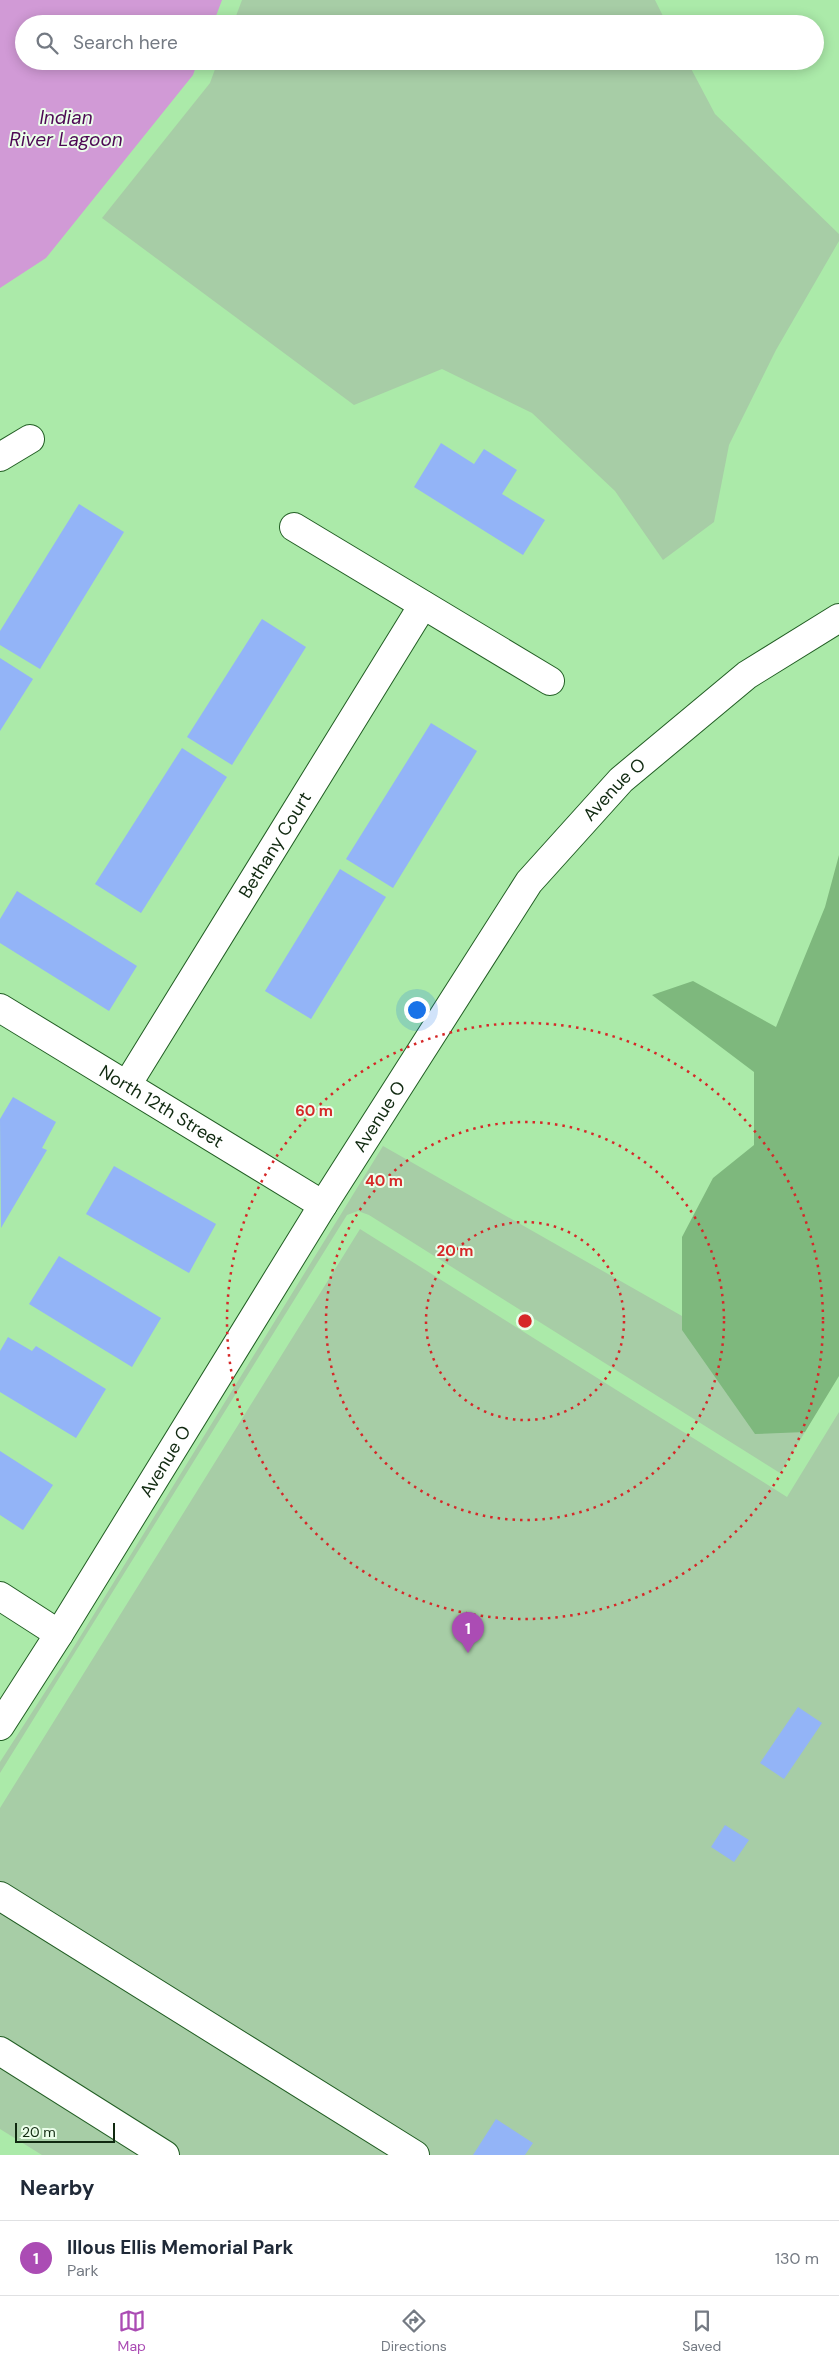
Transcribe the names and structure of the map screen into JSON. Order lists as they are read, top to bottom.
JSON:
{
  "streets": {
    "street": ["Avenue O", "Bethany Court", "North 12th Street"]
  },
  "crossings": [
    ["Avenue O", "North 12th Street"],
    ["Bethany Court", "North 12th Street"]
  ],
  "water": ["Indian River Lagoon"],
  "scale_bar": "20 m",
  "page": {
    "search": "Search here",
    "pins": "1",
    "scale": "20 m",
    "heading": "Nearby",
    "list": [
      {
        "mark": "1",
        "name": "Illous Ellis Memorial Park",
        "note": "Park",
        "value": "130 m"
      }
    ],
    "nav": ["Map", "Directions", "Saved"]
  },
  "rings": ["60 m", "40 m", "20 m"]
}
